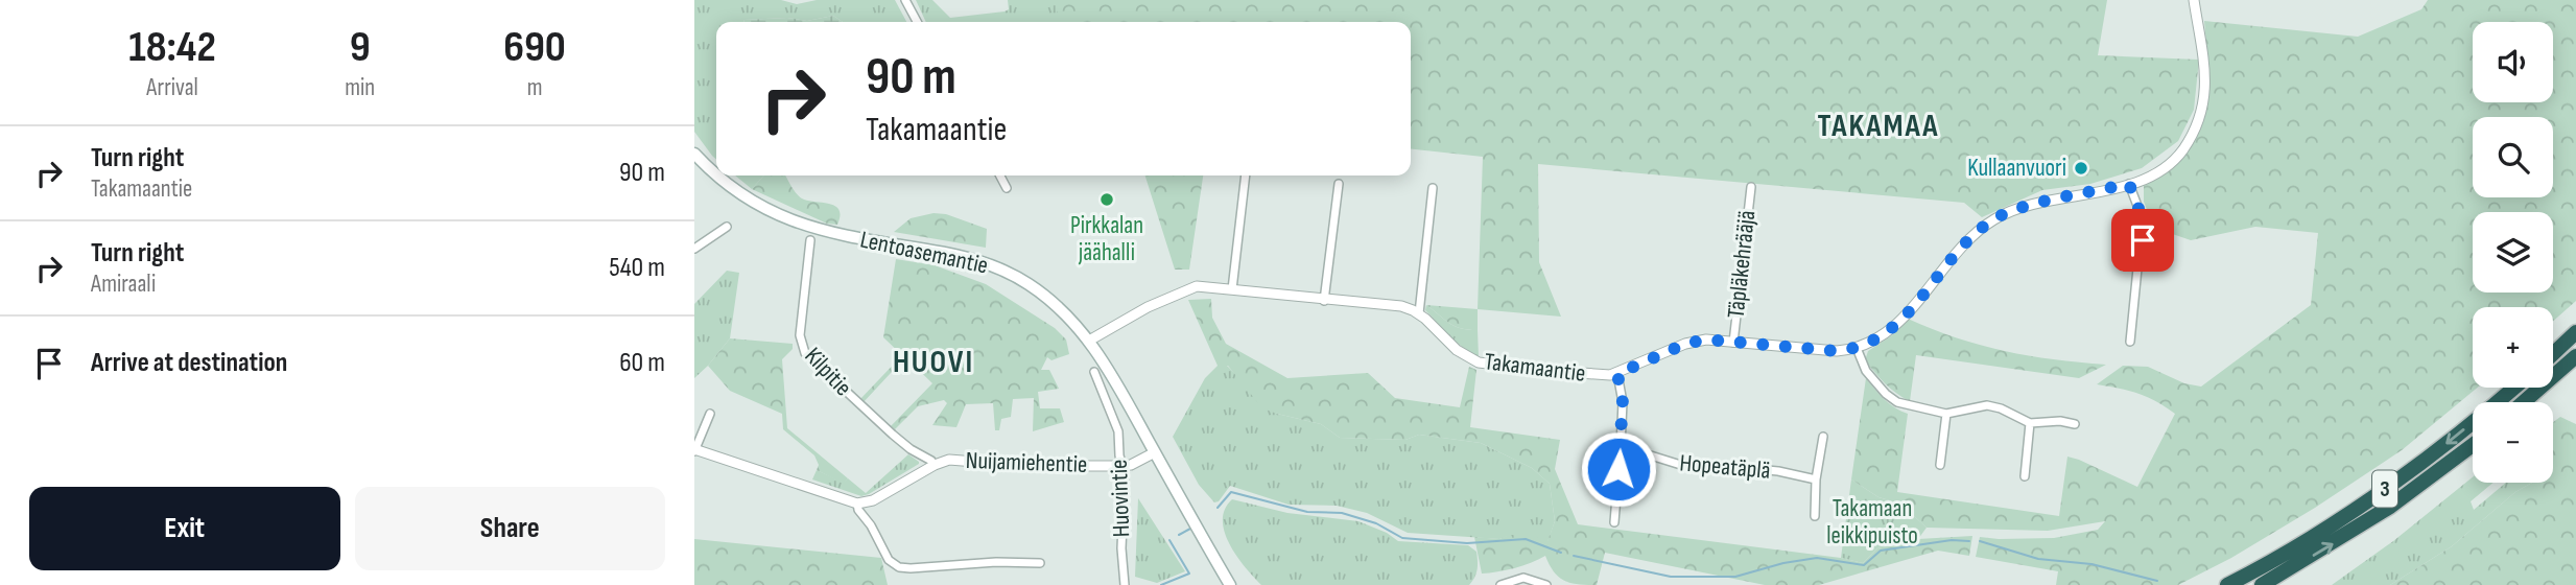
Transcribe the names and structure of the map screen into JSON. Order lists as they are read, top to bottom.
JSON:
{
  "streets": {
    "highway": ["3"],
    "main road": ["Lentoasemantie"],
    "street": [
      "Täpläkehrääjä",
      "Takamaantie",
      "Kilpitie",
      "Nuijamiehentie",
      "Hopeatäplä",
      "Huovintie"
    ]
  },
  "crossings": [
    ["Lentoasemantie", "Nuijamiehentie"],
    ["Täpläkehrääjä", "Takamaantie"],
    ["Kilpitie", "Nuijamiehentie"],
    ["Nuijamiehentie", "Huovintie"]
  ],
  "districts": ["TAKAMAA", "HUOVI"],
  "parks": ["Takamaan leikkipuisto"],
  "places": ["Kullaanvuori", "Pirkkalan jäähalli"],
  "page": {
    "eta": [
      "18:42",
      "Arrival",
      "9",
      "min",
      "690",
      "m"
    ],
    "map_buttons": ["+", "−"],
    "turn": ["90 m", "Takamaantie"],
    "list": [
      {
        "name": "Turn right",
        "note": "Takamaantie",
        "value": "90 m"
      },
      {
        "name": "Turn right",
        "note": "Amiraali",
        "value": "540 m"
      },
      {
        "name": "Arrive at destination",
        "value": "60 m"
      }
    ],
    "buttons": ["Exit", "Share"]
  }
}
